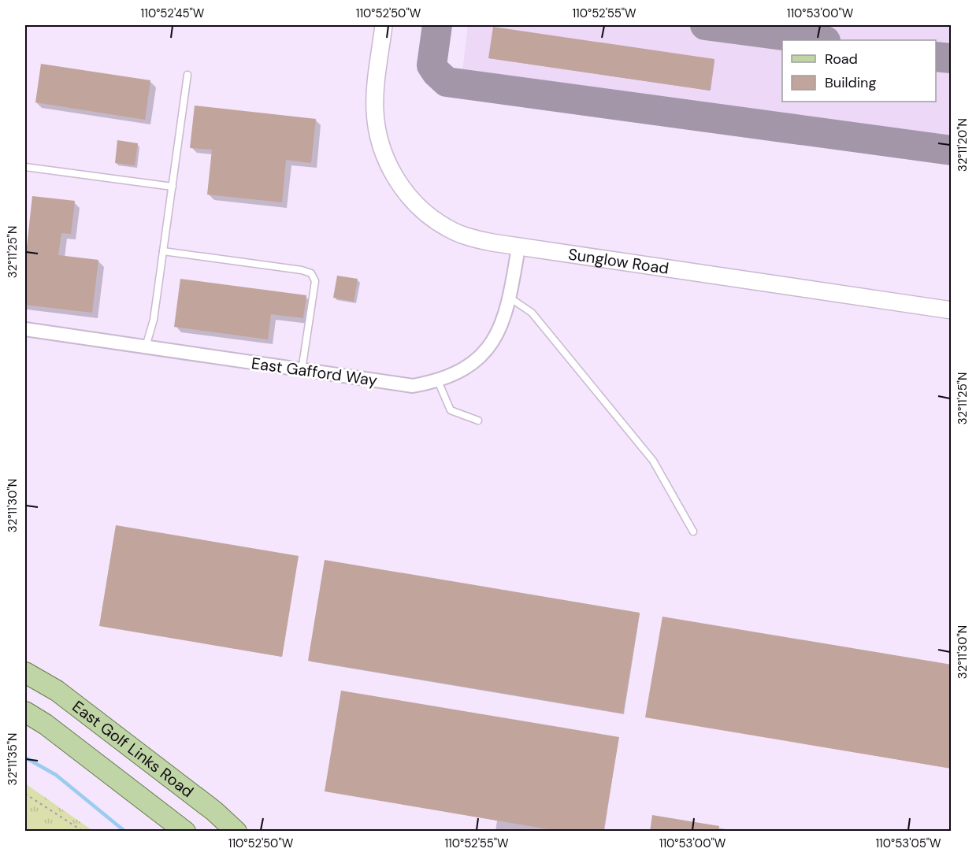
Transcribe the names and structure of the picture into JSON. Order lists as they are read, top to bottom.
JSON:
{
  "streets": {
    "main road": ["East Golf Links Road"],
    "street": ["Sunglow Road", "East Gafford Way"]
  },
  "crossings": [
    ["Sunglow Road", "East Gafford Way"]
  ],
  "legend": ["Road", "Building"],
  "coordinates": [
    "110°52'45\"W",
    "110°52'50\"W",
    "110°52'55\"W",
    "110°53'00\"W",
    "32°11'20\"N",
    "32°11'25\"N",
    "32°11'30\"N",
    "32°11'35\"N",
    "110°53'05\"W"
  ]
}
